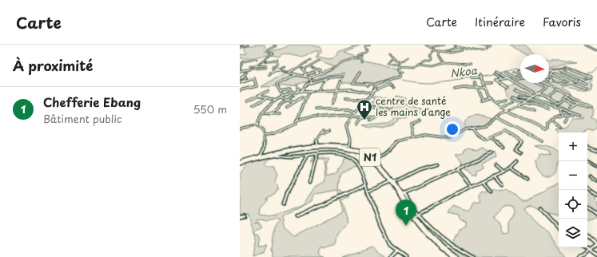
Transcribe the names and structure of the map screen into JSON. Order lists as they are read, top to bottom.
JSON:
{
  "streets": {
    "highway": ["N1"]
  },
  "water": ["Nkoa"],
  "places": {
    "hospital": ["centre de santé les mains d'ange"]
  },
  "north": "right",
  "page": {
    "header": "Carte",
    "nav": ["Carte", "Itinéraire", "Favoris"],
    "heading": "À proximité",
    "list": [
      {
        "mark": "1",
        "name": "Chefferie Ebang",
        "note": "Bâtiment public",
        "value": "550 m"
      }
    ],
    "map_buttons": ["+", "−"],
    "pins": "1"
  }
}
